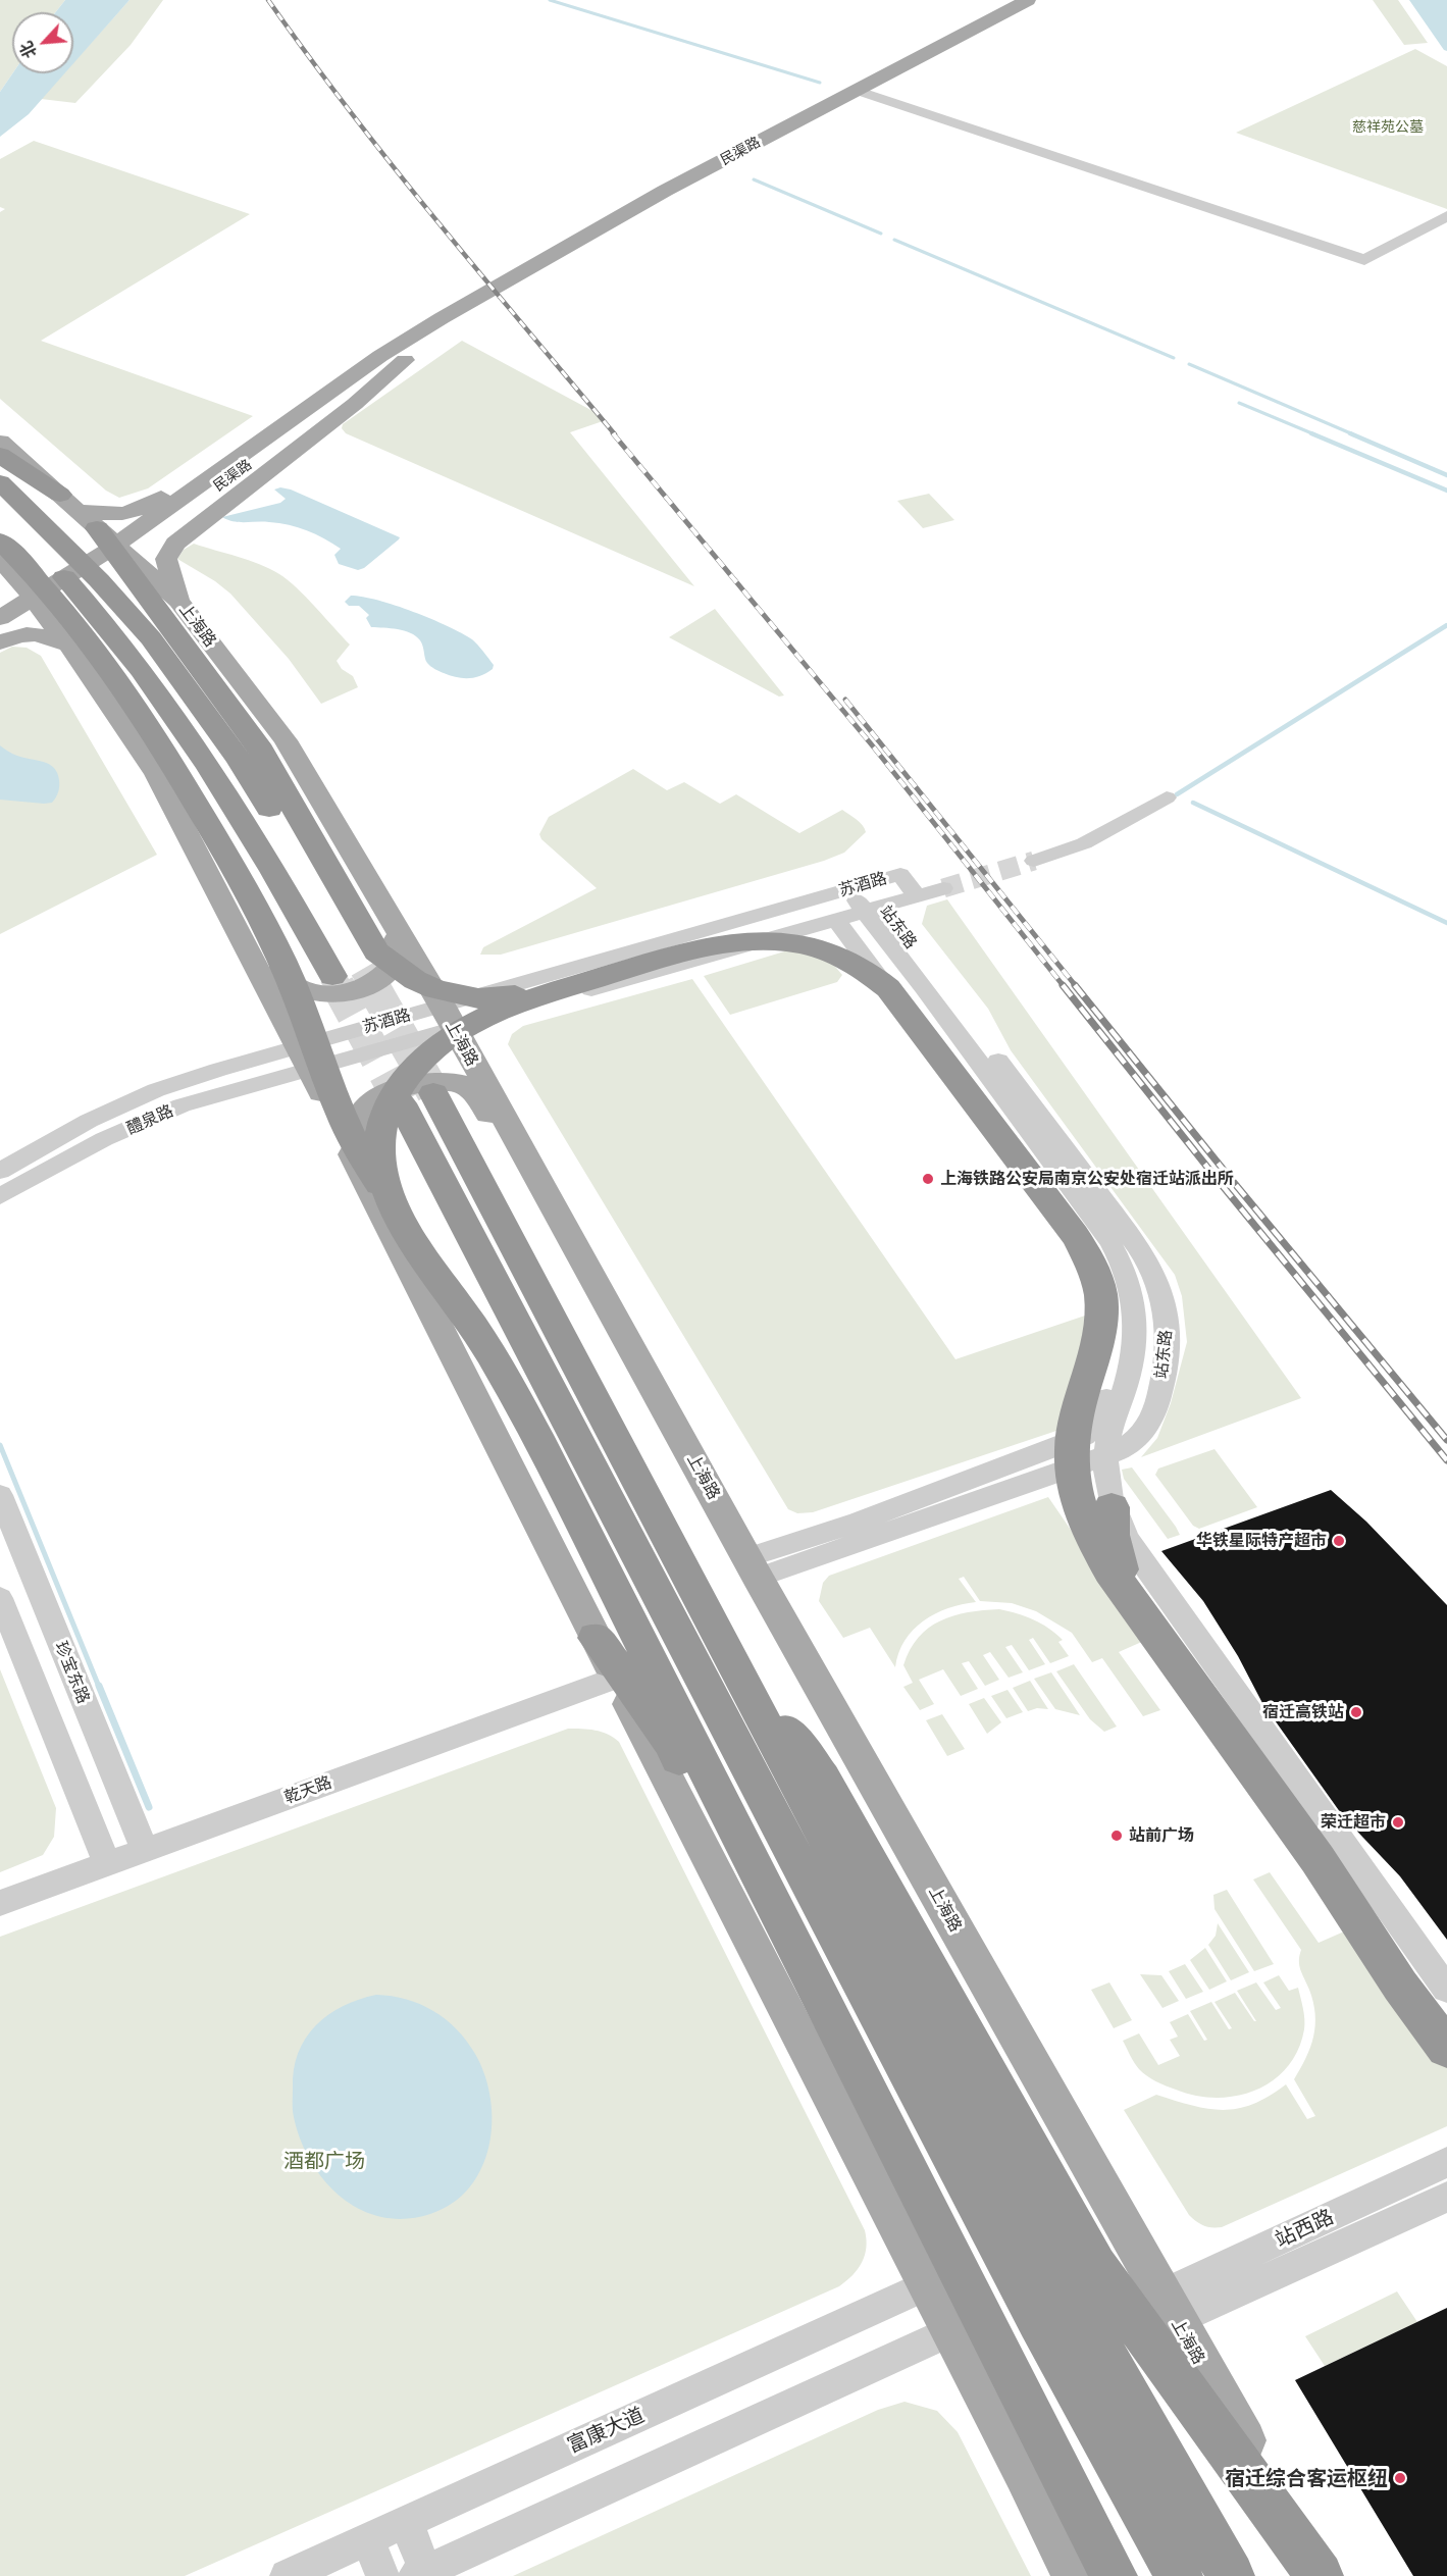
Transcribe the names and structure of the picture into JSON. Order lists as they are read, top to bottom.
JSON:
{
  "streets": {
    "main road": ["民渠路", "上海路"],
    "street": [
      "苏酒路",
      "站东路",
      "醴泉路",
      "珍宝东路",
      "乾天路",
      "站西路",
      "富康大道"
    ]
  },
  "crossings": [
    ["上海路", "苏酒路"],
    ["上海路", "站东路"],
    ["上海路", "站西路"],
    ["苏酒路", "站东路"],
    ["苏酒路", "醴泉路"],
    ["珍宝东路", "乾天路"]
  ],
  "parks": ["慈祥苑公墓", "酒都广场"],
  "places": [
    "上海铁路公安局南京公安处宿迁站派出所",
    "华铁星际特产超市",
    "宿迁高铁站",
    "荣迁超市",
    "站前广场",
    "宿迁综合客运枢纽"
  ],
  "north": "bottom left"
}
